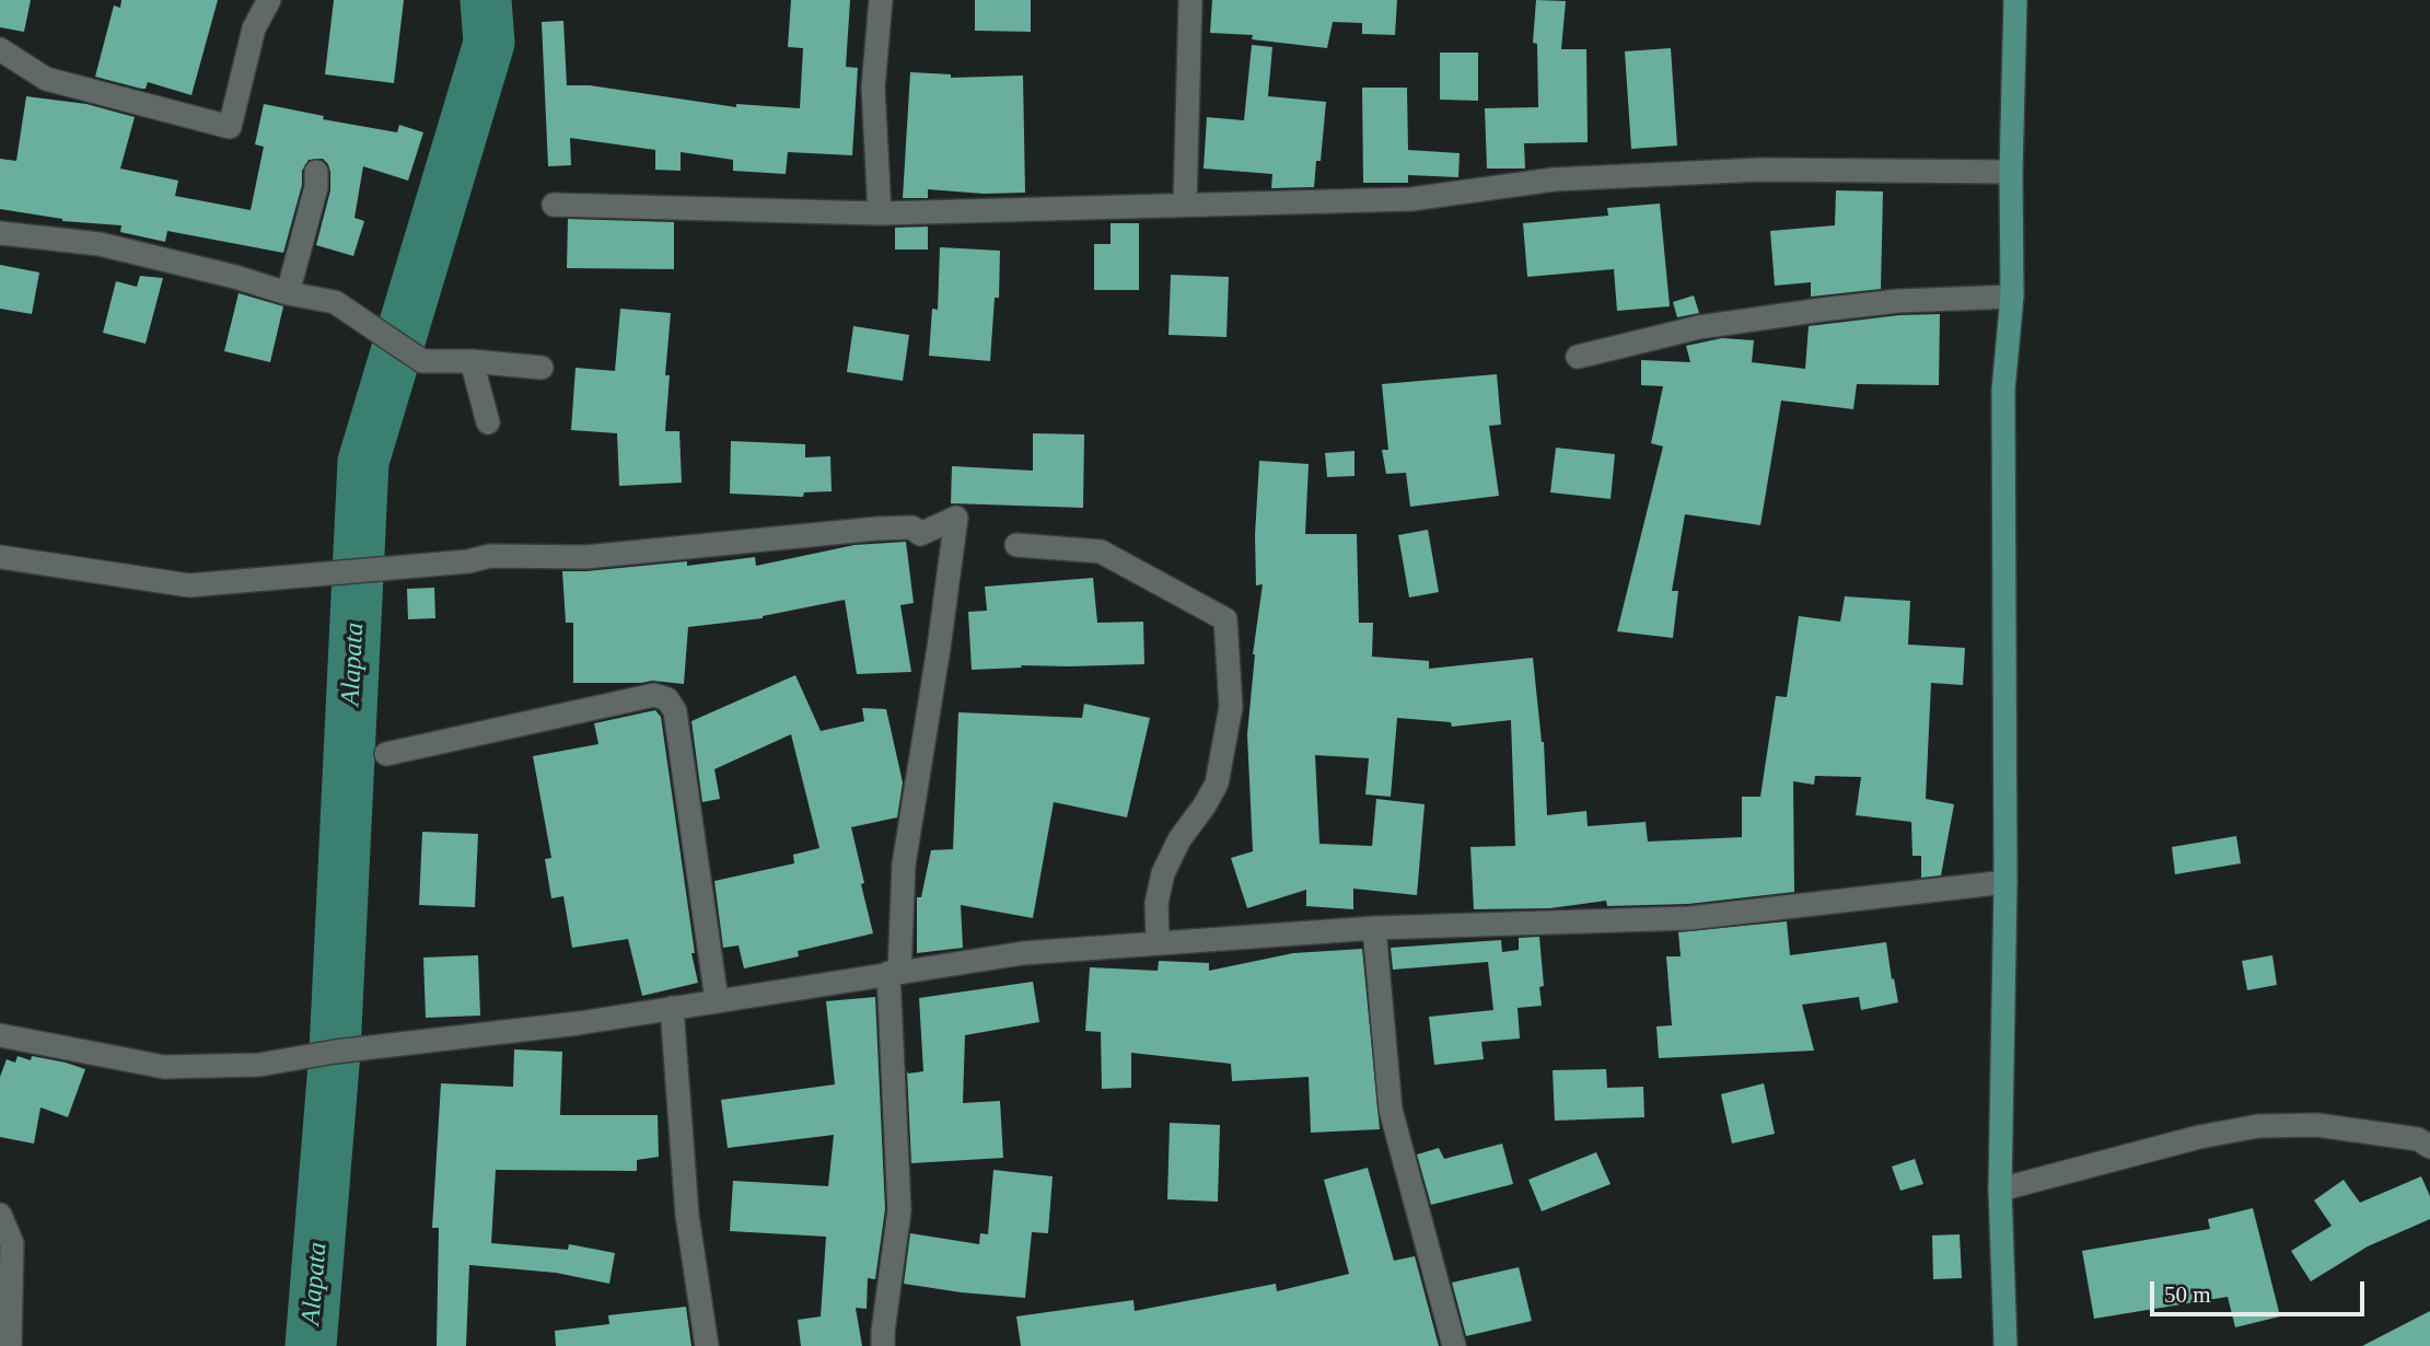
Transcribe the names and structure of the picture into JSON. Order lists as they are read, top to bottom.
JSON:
{
  "water": ["Alapata"],
  "scale_bar": "50 m"
}
